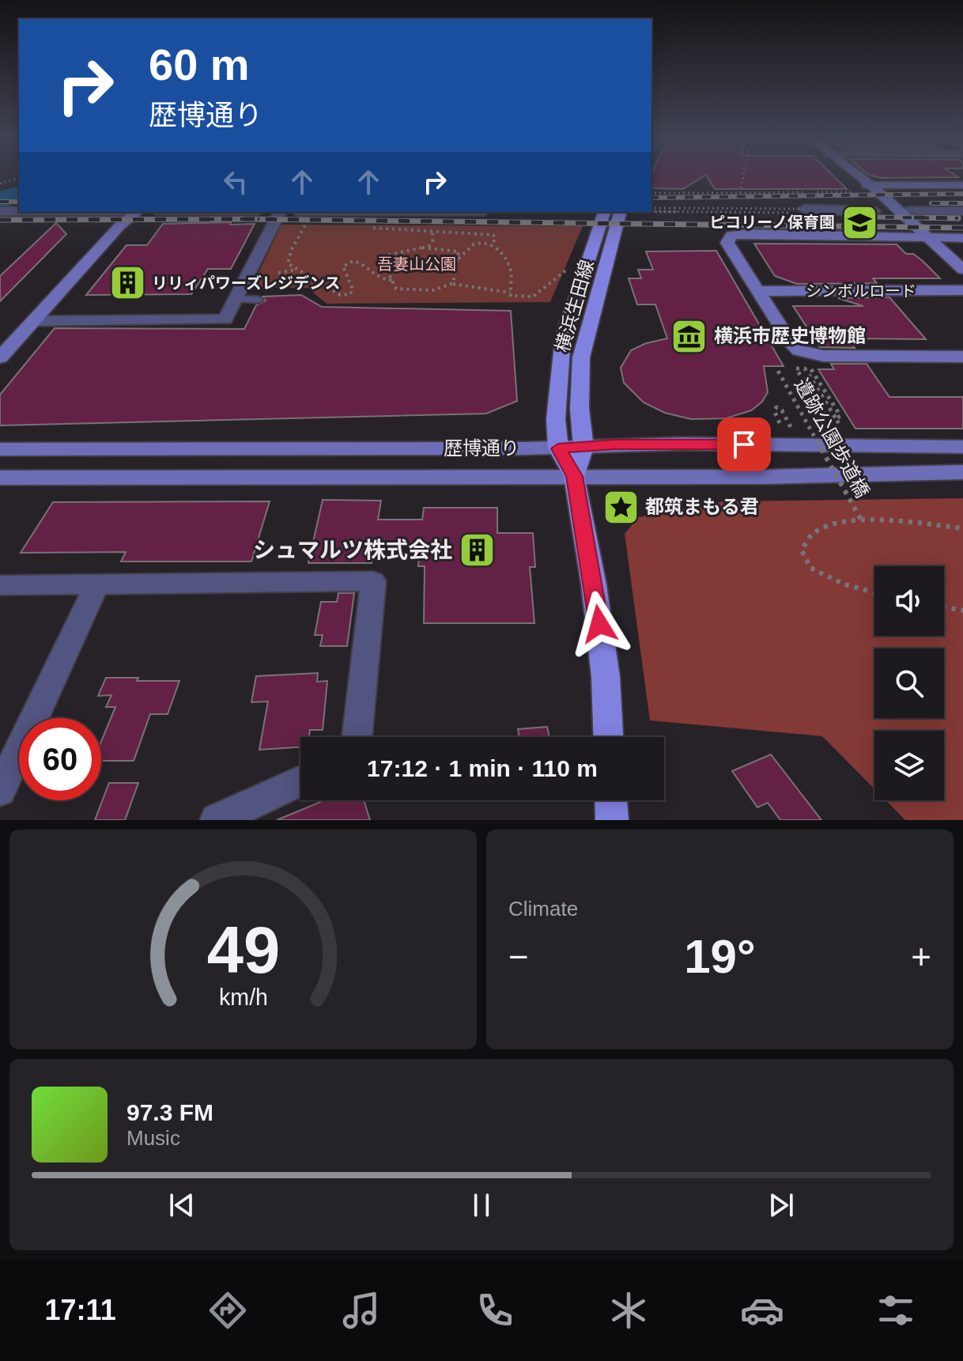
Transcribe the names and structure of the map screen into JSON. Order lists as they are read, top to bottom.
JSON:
{
  "streets": {
    "main road": ["横浜生田線"],
    "street": ["シンボルロード", "歴博通り"],
    "path": ["遺跡公園歩道橋"]
  },
  "crossings": [
    ["横浜生田線", "歴博通り"]
  ],
  "parks": ["吾妻山公園"],
  "places": {
    "school or university": ["ピコリーノ保育園"],
    "building": ["リリィパワーズレジデンス", "シュマルツ株式会社"],
    "museum": ["横浜市歴史博物館"],
    "place": ["都筑まもる君"]
  },
  "page": {
    "turn": ["60 m", "歴博通り"],
    "limit": "60",
    "trip": "17:12 · 1 min · 110 m",
    "tile": "Climate",
    "heat": ["−", "19°", "+"],
    "song": ["97.3 FM", "Music"],
    "tabs": "17:11",
    "gauge": ["49", "km/h"]
  }
}
